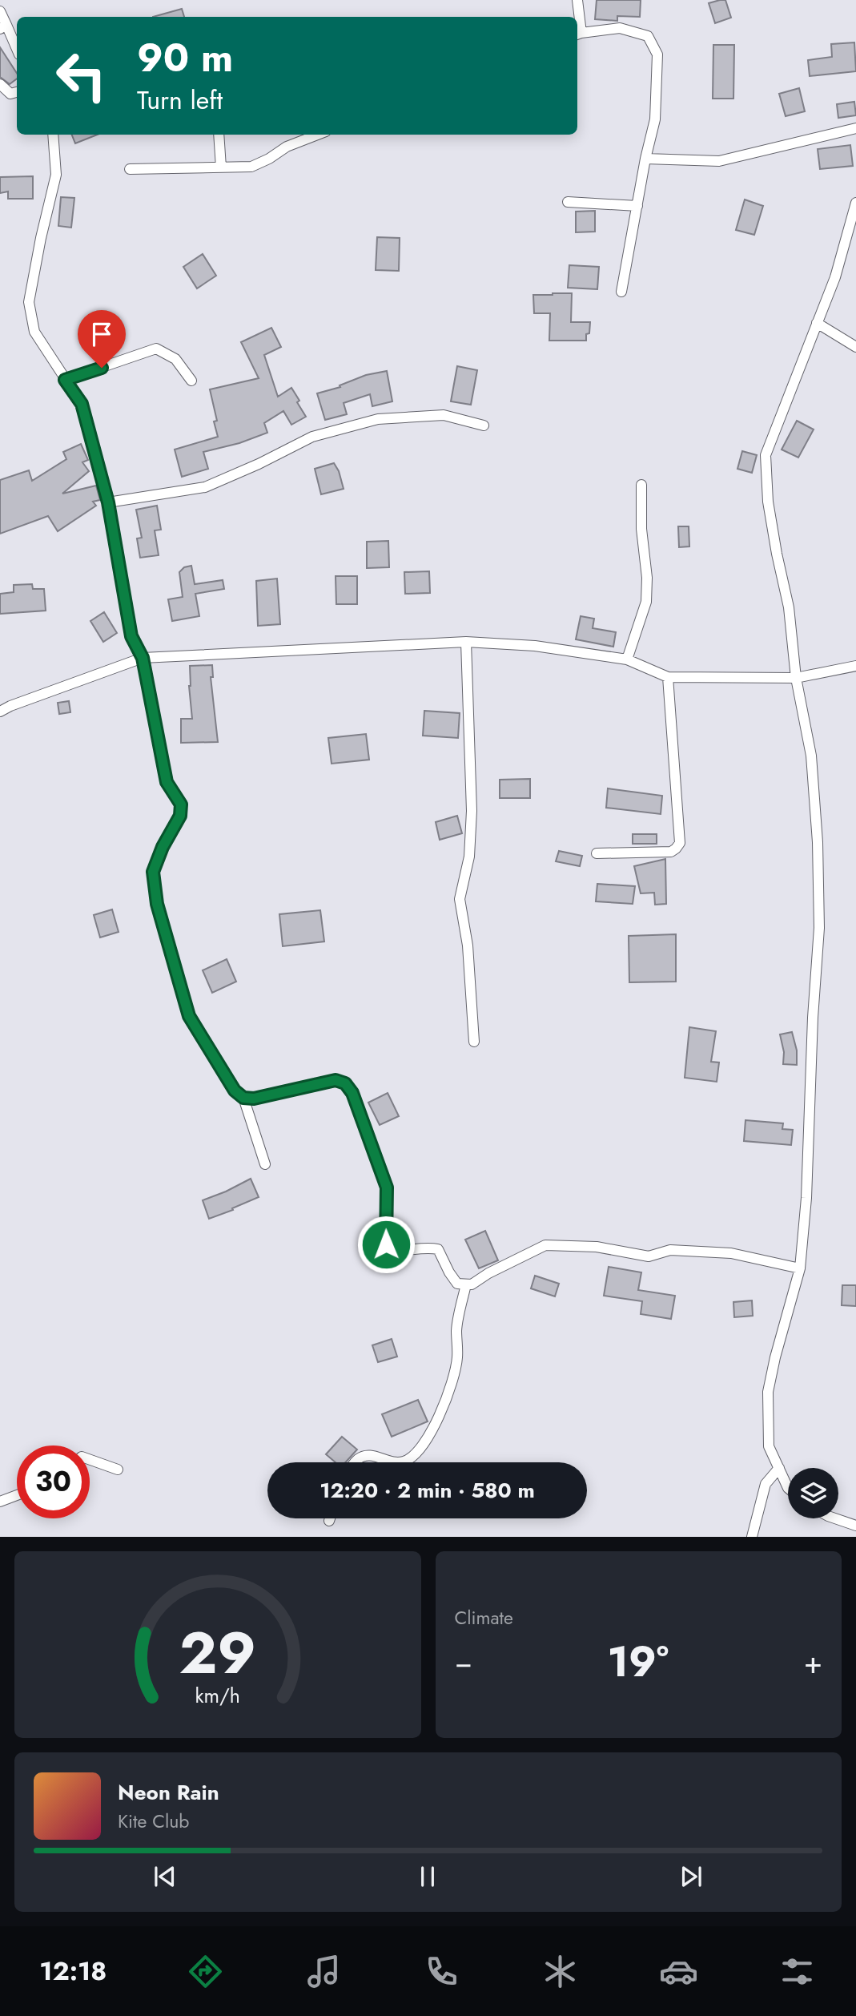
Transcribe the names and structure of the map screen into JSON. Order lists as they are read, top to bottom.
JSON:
{
  "page": {
    "turn": ["90 m", "Turn left"],
    "limit": "30",
    "trip": "12:20 · 2 min · 580 m",
    "tile": "Climate",
    "heat": ["−", "19°", "+"],
    "song": ["Neon Rain", "Kite Club"],
    "tabs": "12:18",
    "gauge": ["29", "km/h"]
  }
}
